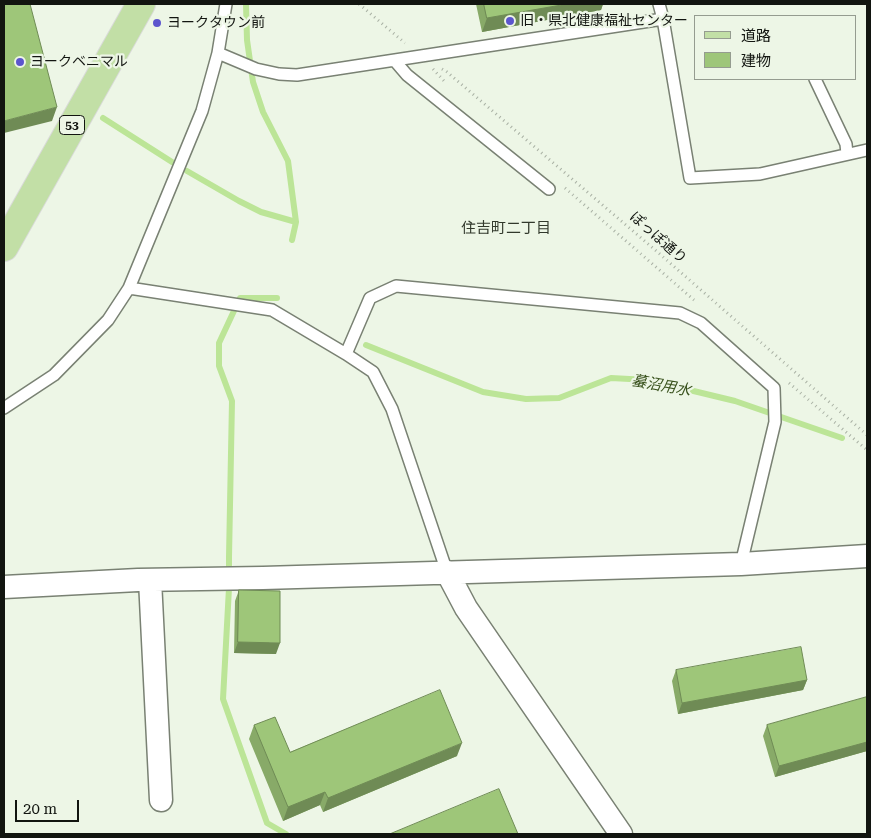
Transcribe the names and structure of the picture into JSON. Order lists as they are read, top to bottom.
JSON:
{
  "streets": {
    "main road": ["53"],
    "path": ["ぽっぽ通り"]
  },
  "districts": ["住吉町二丁目"],
  "water": ["蟇沼用水"],
  "places": ["旧・県北健康福祉センター", "ヨークタウン前", "ヨークベニマル"],
  "legend": ["道路", "建物"],
  "scale_bar": "20 m"
}
